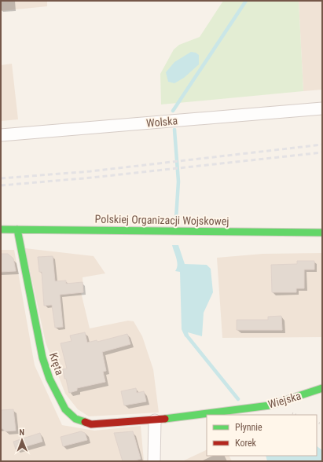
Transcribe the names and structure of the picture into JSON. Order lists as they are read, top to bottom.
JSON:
{
  "streets": {
    "street": [
      "Wolska",
      "Polskiej Organizacji Wojskowej",
      "Kręta",
      "Wiejska"
    ]
  },
  "crossings": [
    ["Polskiej Organizacji Wojskowej", "Kręta"],
    ["Kręta", "Wiejska"]
  ],
  "legend": ["Płynnie", "Korek"],
  "north": "top"
}
